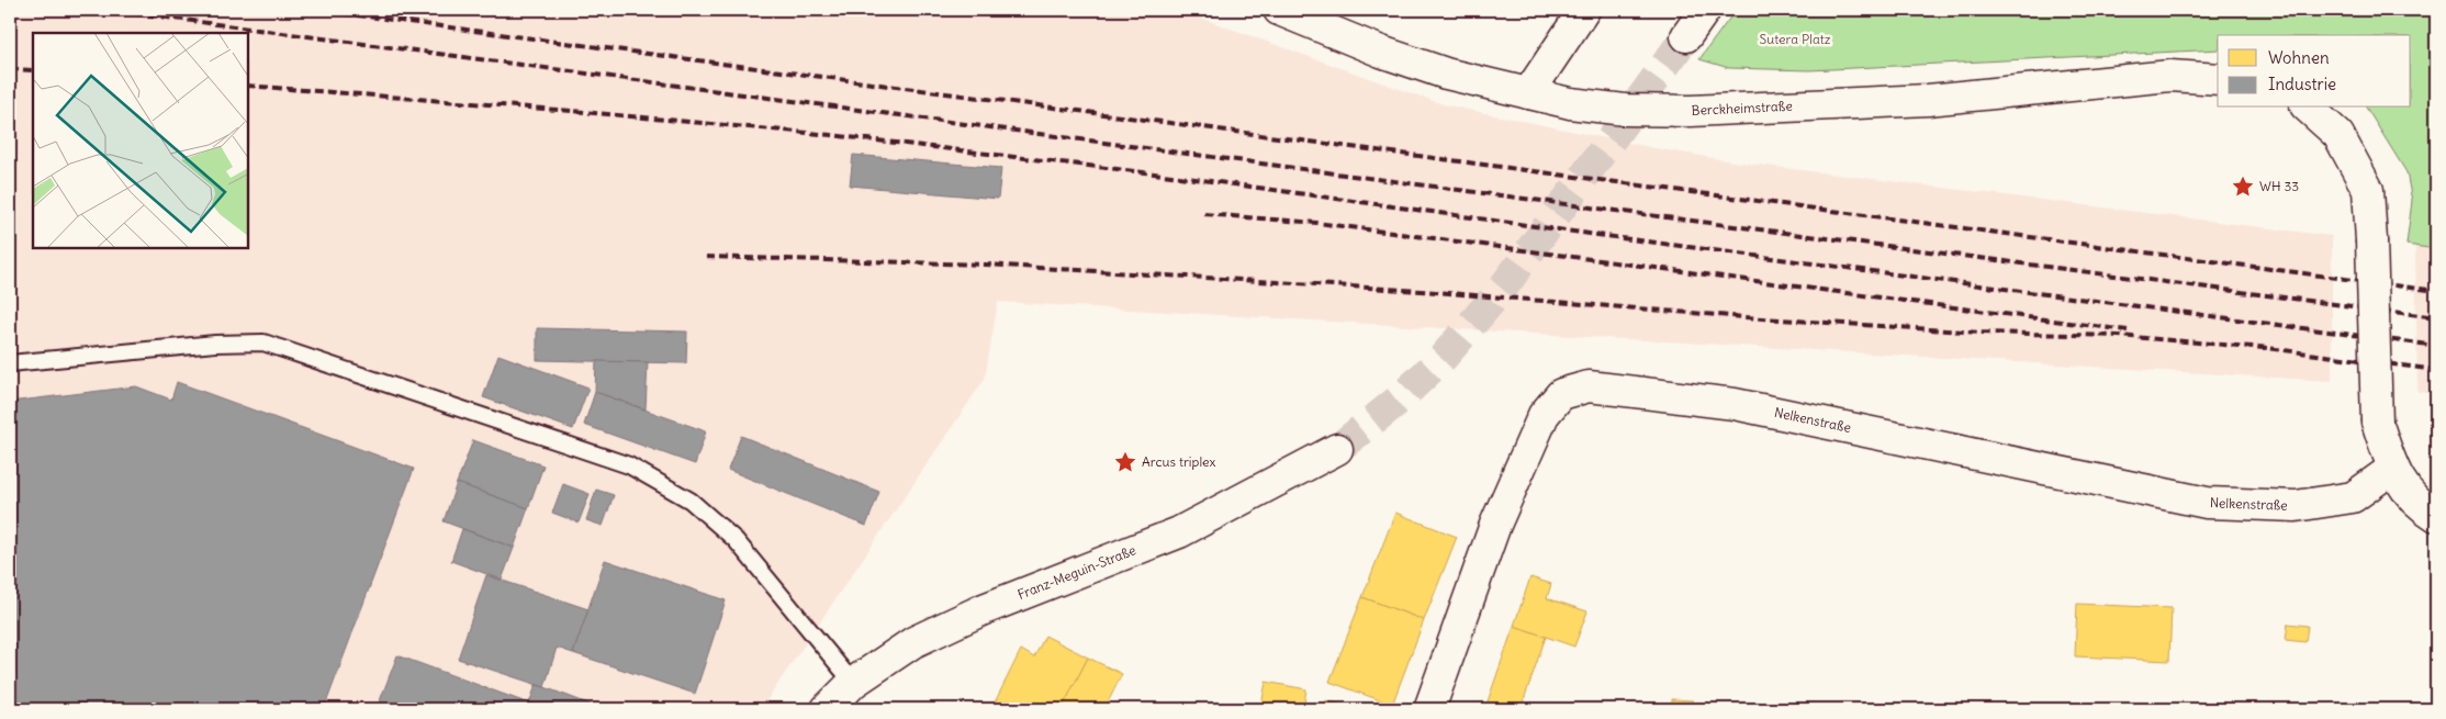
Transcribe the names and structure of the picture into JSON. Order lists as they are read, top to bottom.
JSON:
{
  "streets": {
    "street": ["Berckheimstraße", "Nelkenstraße", "Franz-Meguin-Straße"]
  },
  "parks": ["Sutera Platz"],
  "places": {
    "place": ["WH 33", "Arcus triplex"]
  },
  "legend": ["Wohnen", "Industrie"]
}
